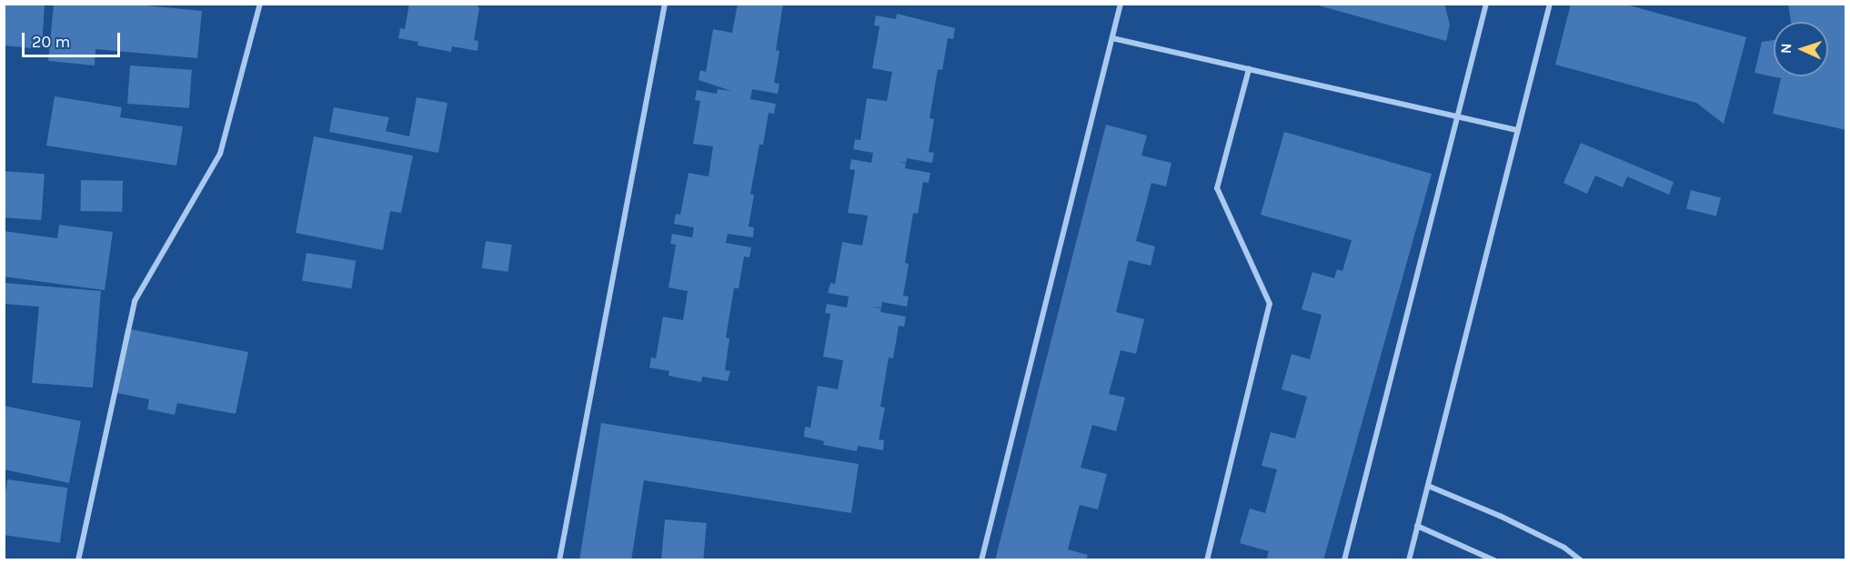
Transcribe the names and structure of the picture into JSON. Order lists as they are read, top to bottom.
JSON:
{
  "scale_bar": "20 m",
  "north": "left"
}
